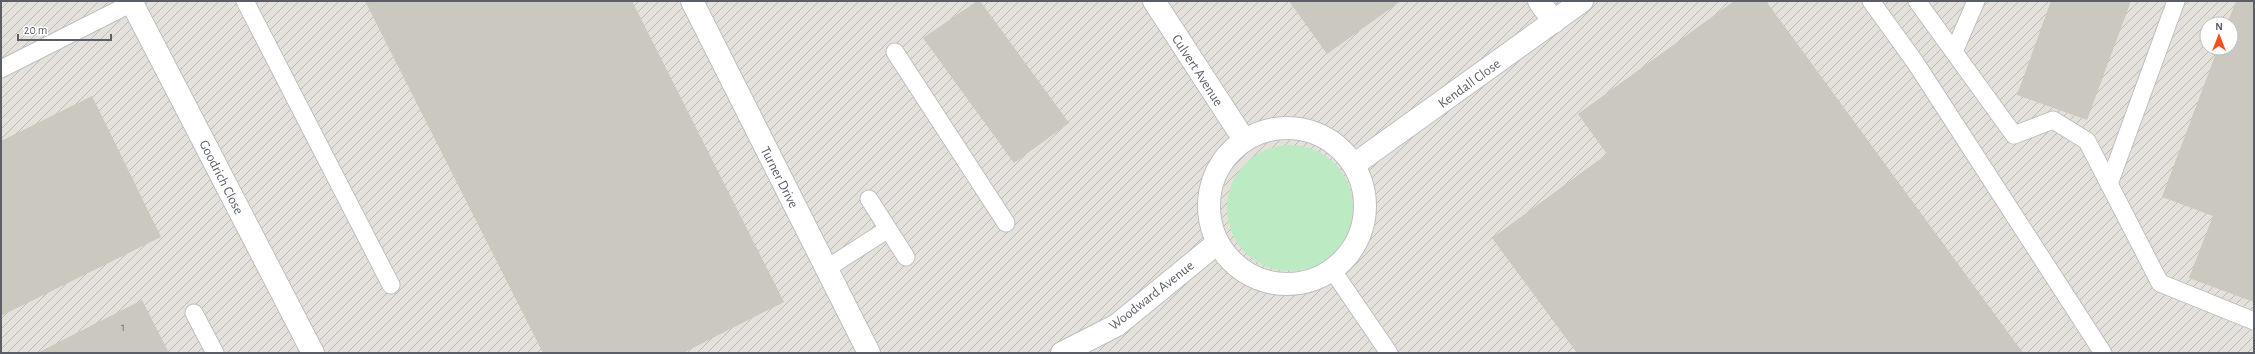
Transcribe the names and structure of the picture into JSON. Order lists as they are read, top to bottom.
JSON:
{
  "streets": {
    "street": [
      "Culvert Avenue",
      "Kendall Close",
      "Goodrich Close",
      "Turner Drive",
      "Woodward Avenue"
    ]
  },
  "house_numbers": ["1"],
  "scale_bar": "20 m",
  "north": "top"
}
